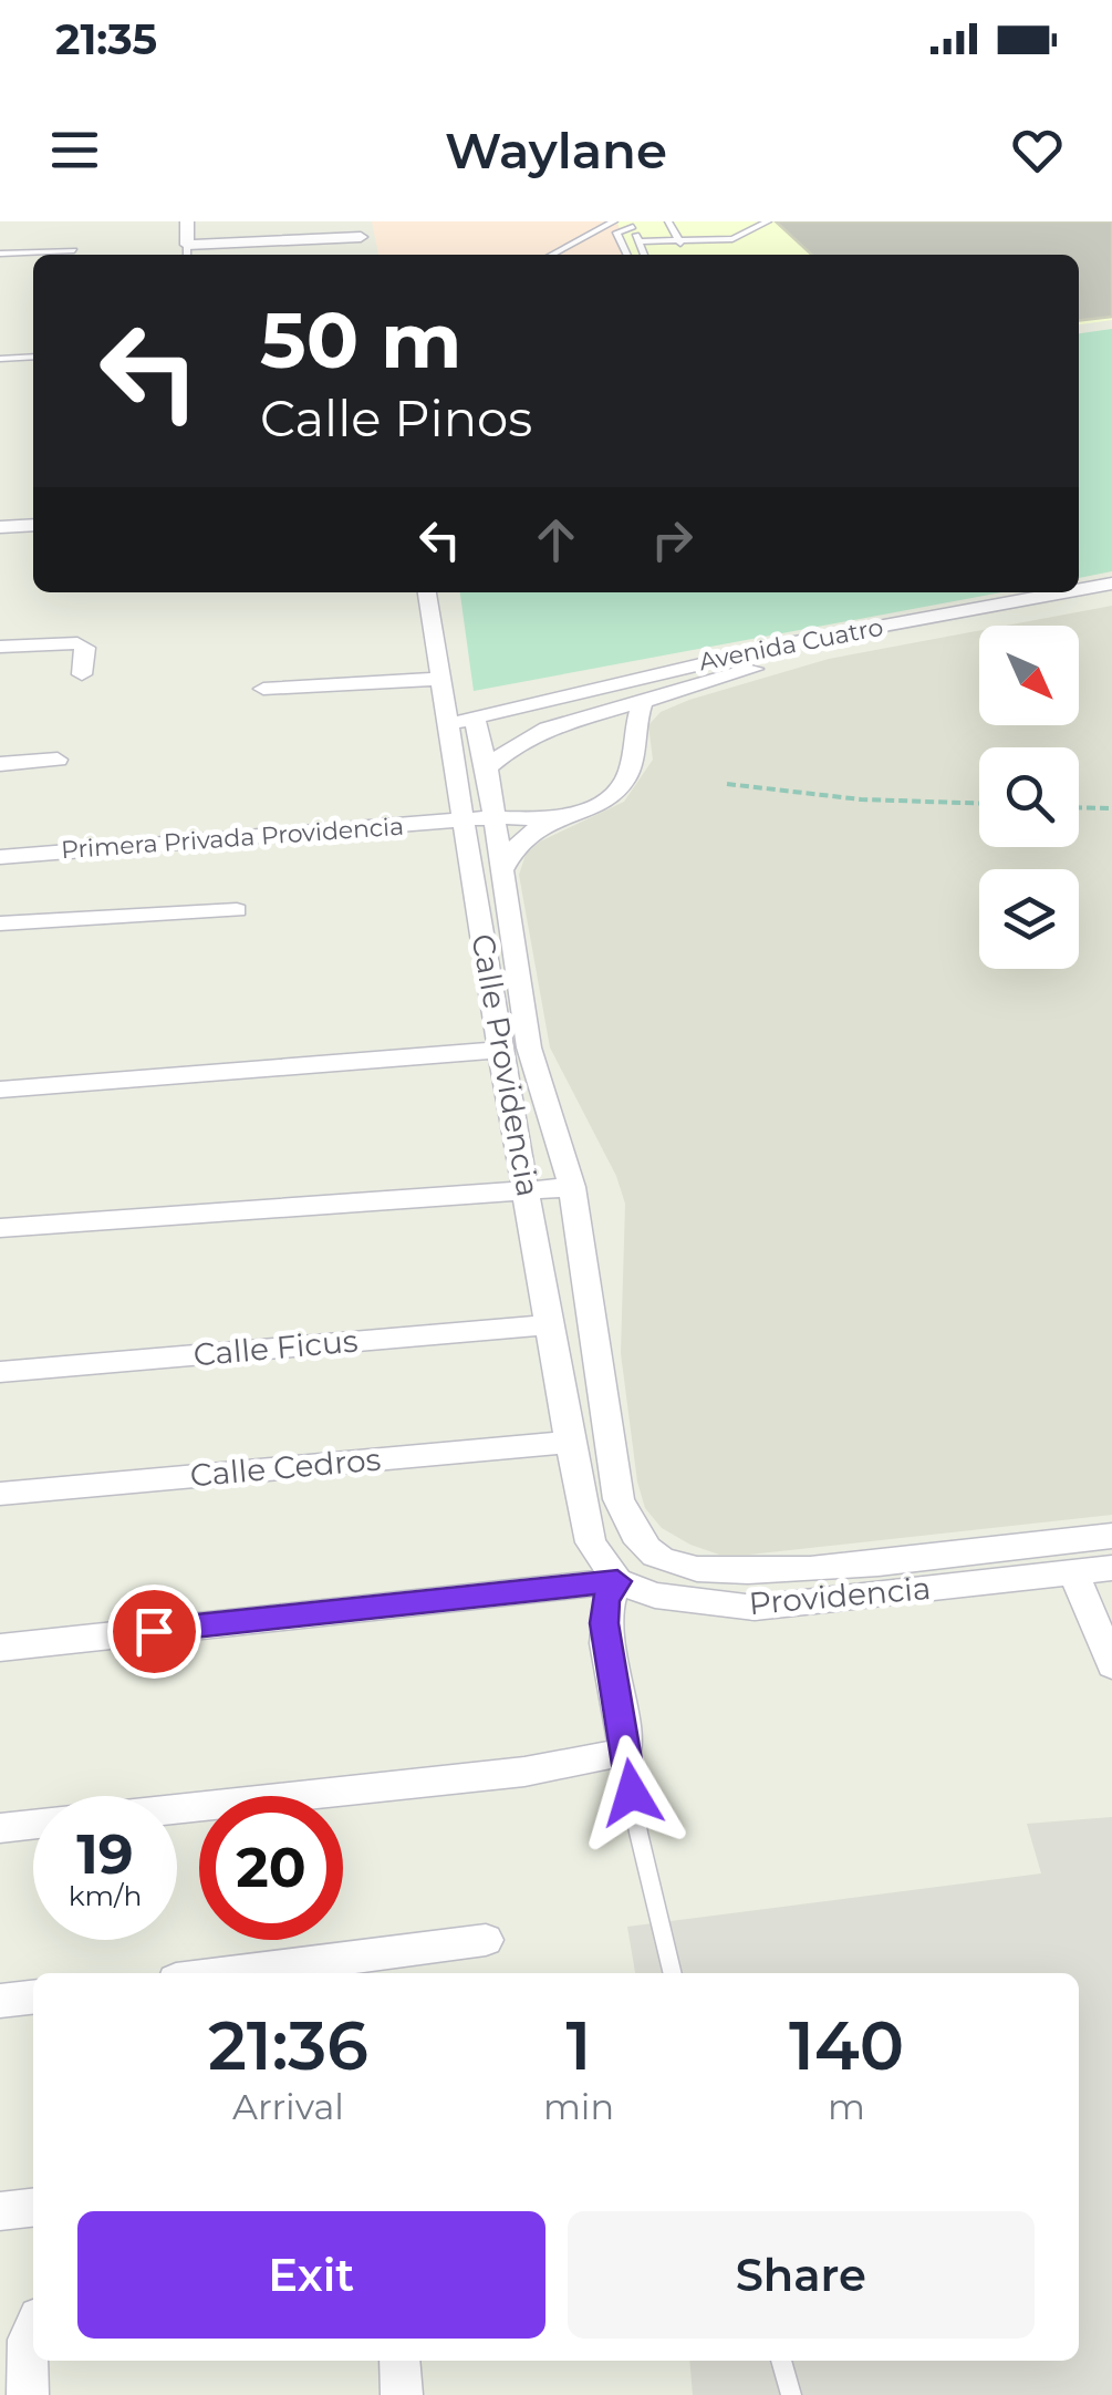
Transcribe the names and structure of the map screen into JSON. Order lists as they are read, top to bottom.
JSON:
{
  "streets": {
    "street": [
      "Avenida Cuatro",
      "Primera Privada Providencia",
      "Calle Providencia",
      "Calle Ficus",
      "Calle Cedros",
      "Providencia"
    ]
  },
  "crossings": [
    ["Avenida Cuatro", "Calle Providencia"],
    ["Primera Privada Providencia", "Calle Providencia"],
    ["Calle Providencia", "Calle Ficus"],
    ["Calle Providencia", "Calle Cedros"],
    ["Calle Providencia", "Providencia"]
  ],
  "north": "bottom right",
  "page": {
    "status": "21:35",
    "header": "Waylane",
    "turn": ["50 m", "Calle Pinos"],
    "speed": "19 km/h",
    "limit": "20",
    "eta": [
      "21:36",
      "Arrival",
      "1",
      "min",
      "140",
      "m"
    ],
    "buttons": ["Exit", "Share"]
  }
}
